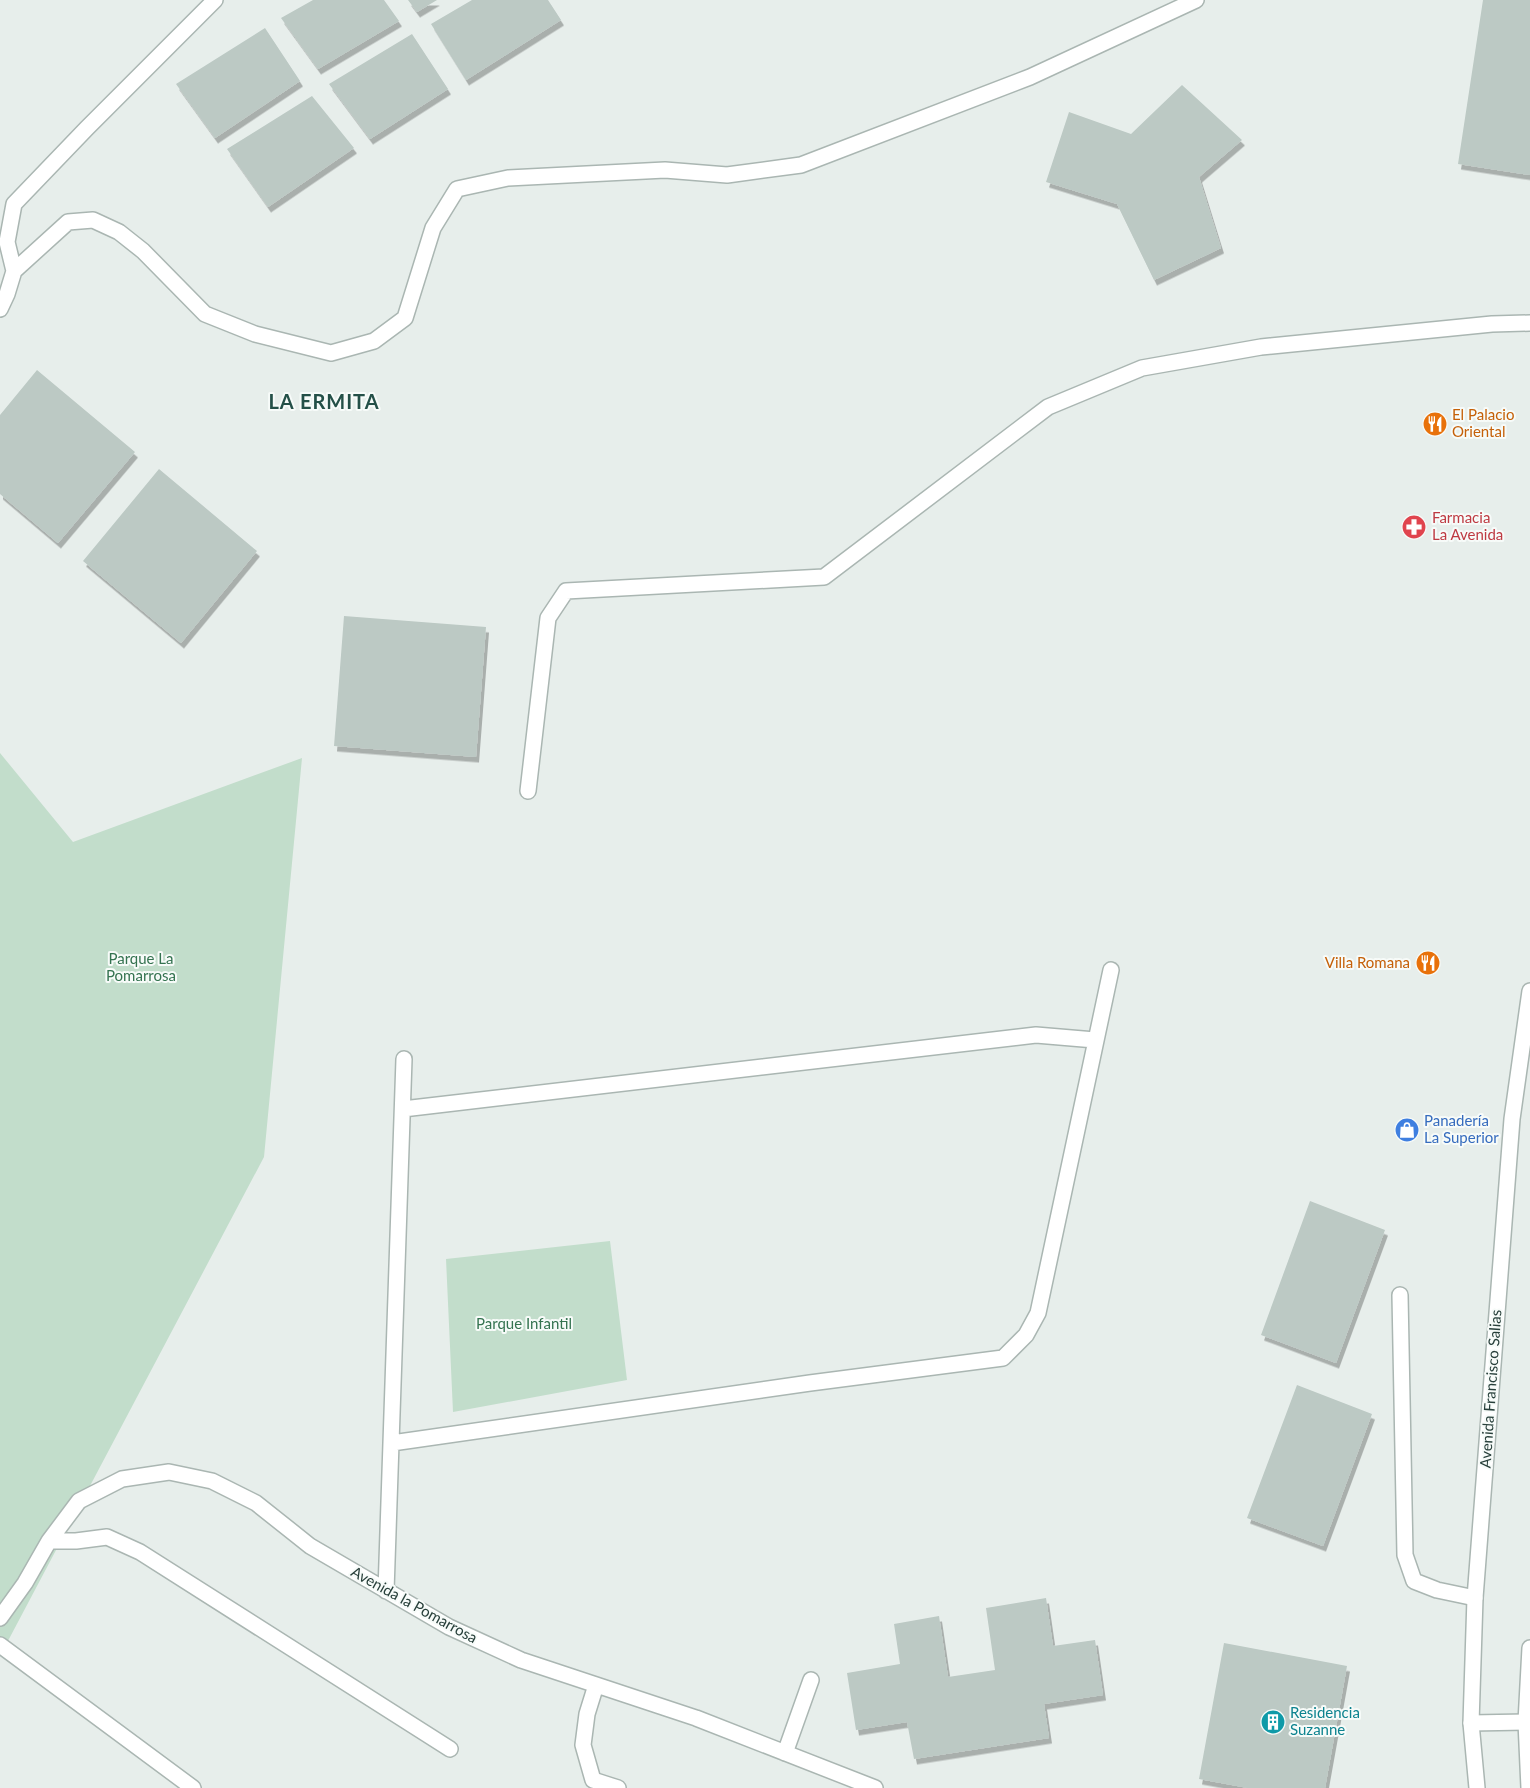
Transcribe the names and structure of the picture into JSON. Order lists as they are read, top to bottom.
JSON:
{
  "streets": {
    "street": ["Avenida Francisco Salias", "Avenida la Pomarrosa"]
  },
  "districts": ["LA ERMITA"],
  "parks": ["Parque La Pomarrosa", "Parque Infantil"],
  "places": {
    "restaurant": ["El Palacio Oriental", "Villa Romana"],
    "pharmacy": ["Farmacia La Avenida"],
    "shop": ["Panadería La Superior"],
    "building": ["Residencia Suzanne"]
  }
}
